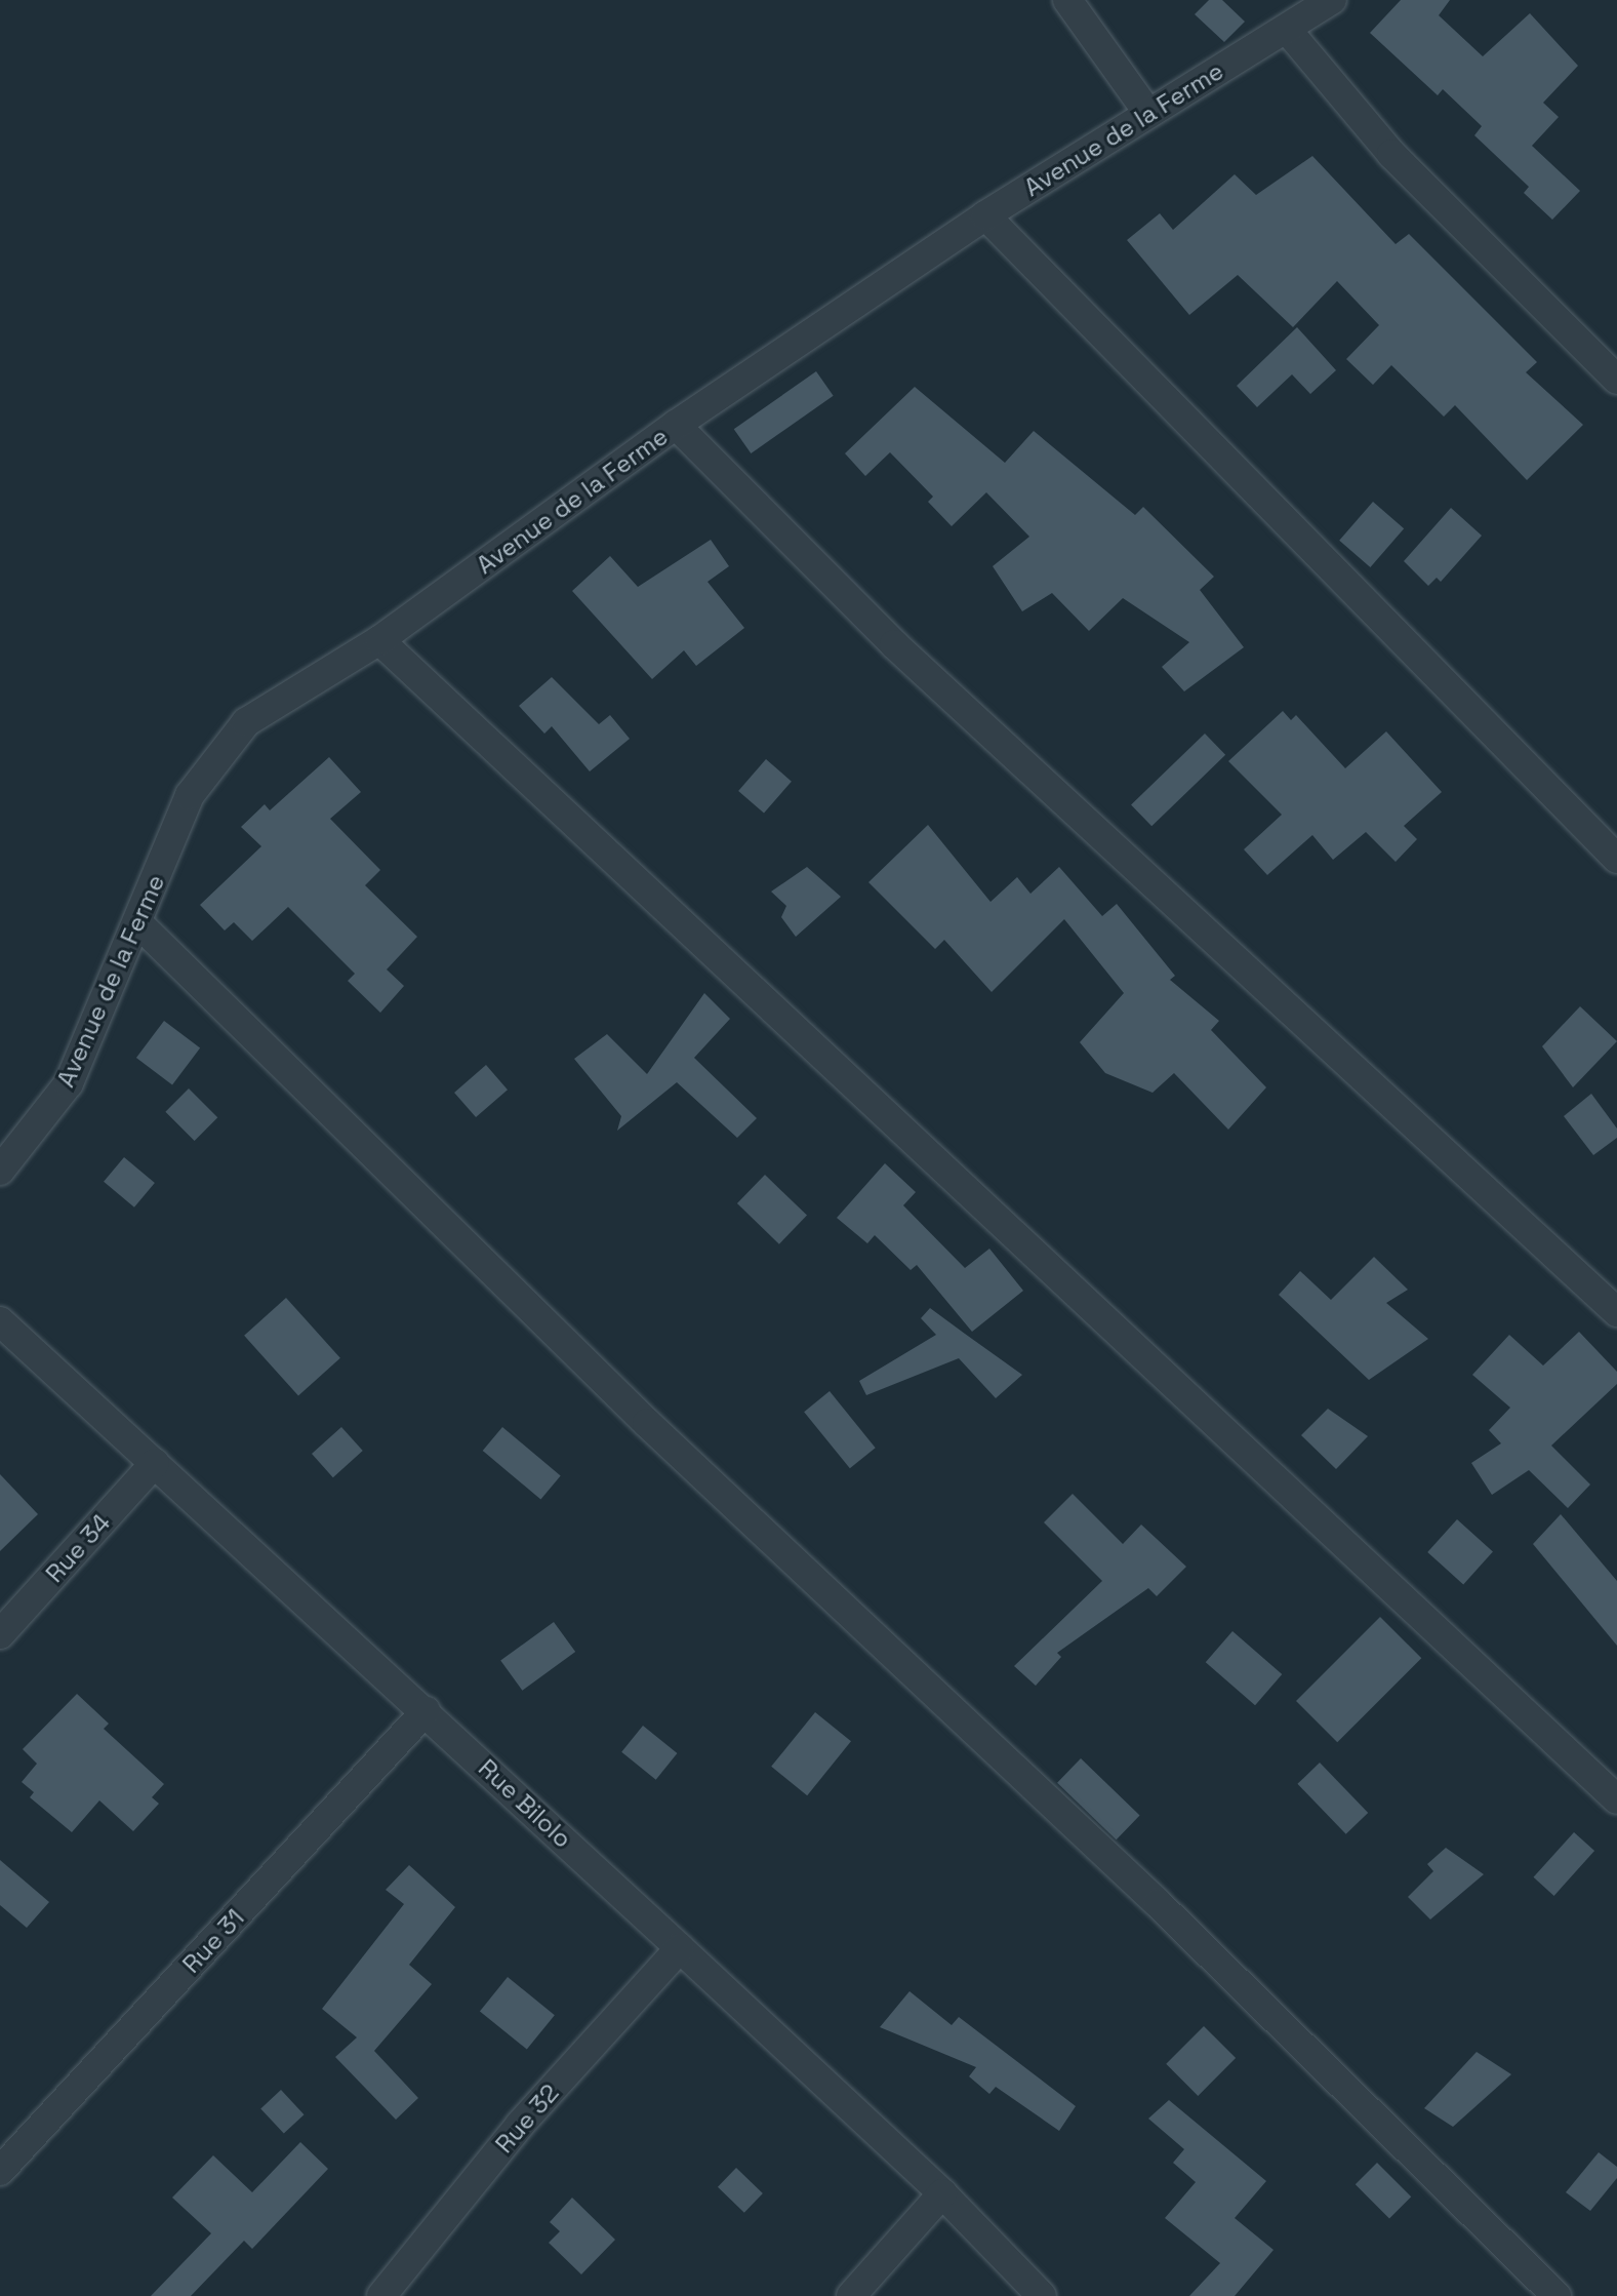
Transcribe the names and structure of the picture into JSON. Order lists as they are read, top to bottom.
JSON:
{
  "streets": {
    "street": [
      "Avenue de la Ferme",
      "Rue 34",
      "Rue Bilolo",
      "Rue 31",
      "Rue 32"
    ]
  },
  "crossings": [
    ["Rue 34", "Rue Bilolo"],
    ["Rue Bilolo", "Rue 31"],
    ["Rue Bilolo", "Rue 32"]
  ]
}
